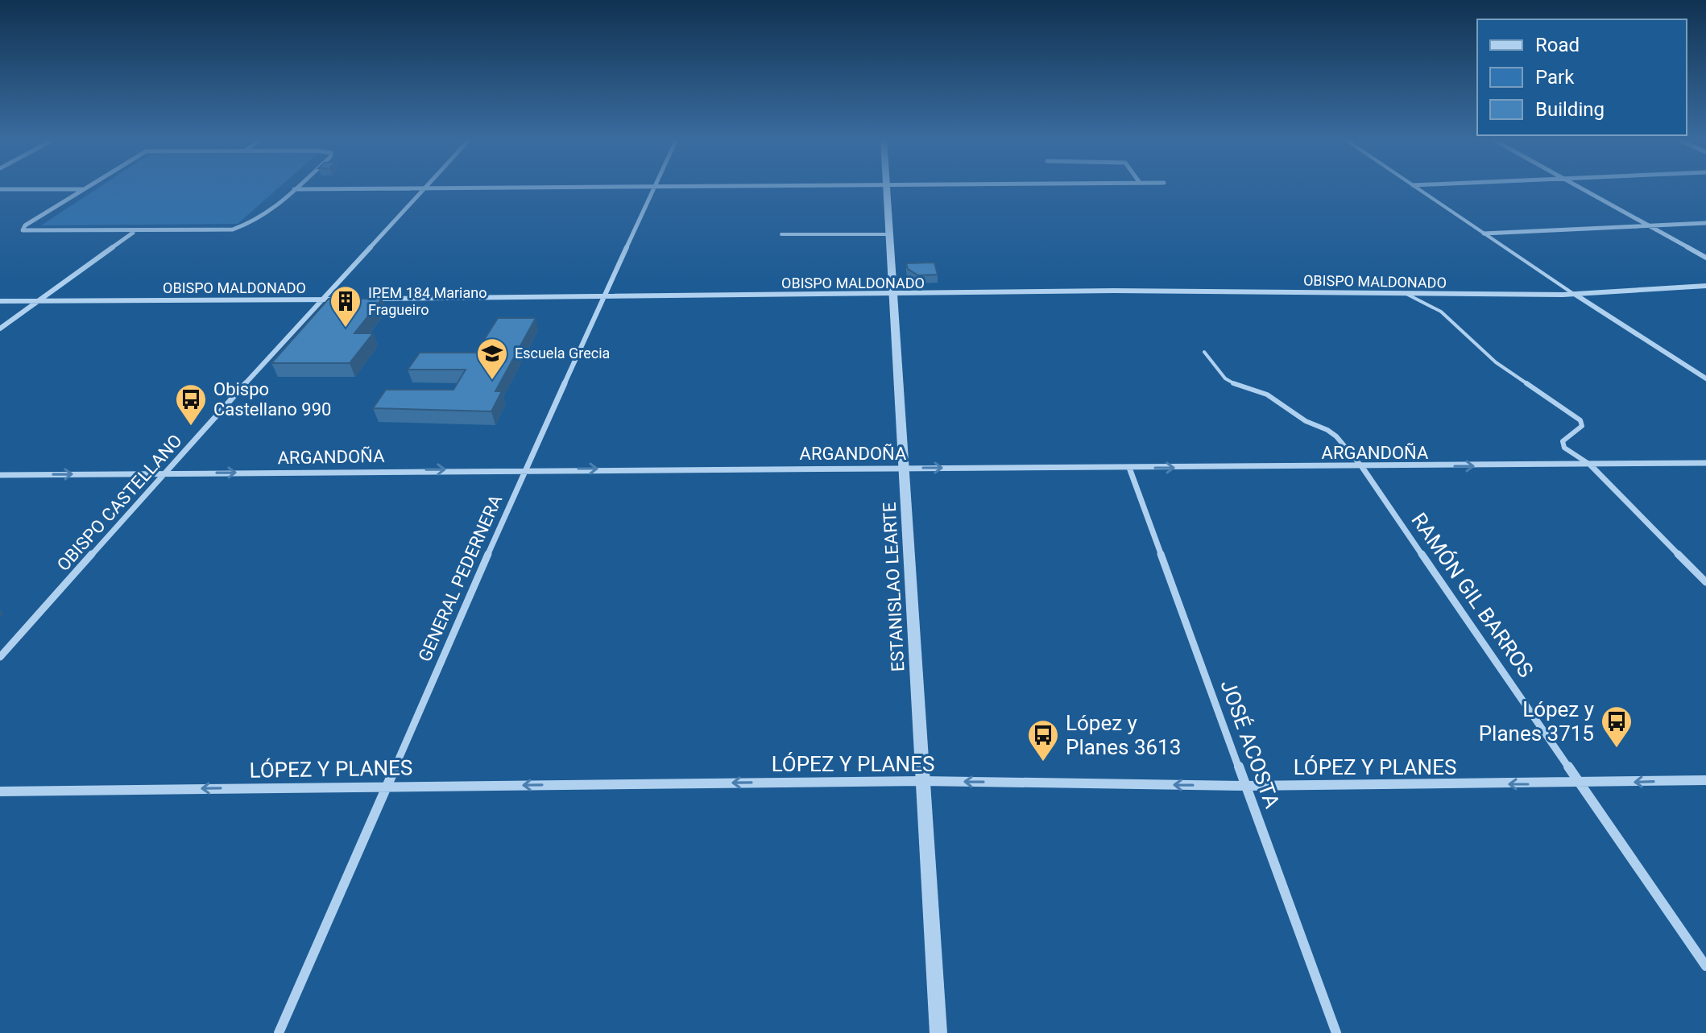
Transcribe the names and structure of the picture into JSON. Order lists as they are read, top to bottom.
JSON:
{
  "streets": {
    "street": [
      "OBISPO MALDONADO",
      "ARGANDOÑA",
      "OBISPO CASTELLANO",
      "GENERAL PEDERNERA",
      "ESTANISLAO LEARTE",
      "RAMÓN GIL BARROS",
      "JOSÉ ACOSTA",
      "LÓPEZ Y PLANES"
    ]
  },
  "crossings": [
    ["OBISPO MALDONADO", "OBISPO CASTELLANO"],
    ["OBISPO MALDONADO", "GENERAL PEDERNERA"],
    ["OBISPO MALDONADO", "ESTANISLAO LEARTE"],
    ["ARGANDOÑA", "OBISPO CASTELLANO"],
    ["ARGANDOÑA", "GENERAL PEDERNERA"],
    ["ARGANDOÑA", "ESTANISLAO LEARTE"],
    ["ARGANDOÑA", "RAMÓN GIL BARROS"],
    ["ARGANDOÑA", "JOSÉ ACOSTA"],
    ["GENERAL PEDERNERA", "LÓPEZ Y PLANES"],
    ["ESTANISLAO LEARTE", "LÓPEZ Y PLANES"],
    ["RAMÓN GIL BARROS", "LÓPEZ Y PLANES"],
    ["JOSÉ ACOSTA", "LÓPEZ Y PLANES"]
  ],
  "one_way": ["ARGANDOÑA", "LÓPEZ Y PLANES"],
  "places": {
    "building": ["IPEM 184 Mariano Fragueiro"],
    "school or university": ["Escuela Grecia"],
    "bus stop": ["Obispo Castellano 990", "López y Planes 3715", "López y Planes 3613"]
  },
  "legend": ["Road", "Park", "Building"]
}
